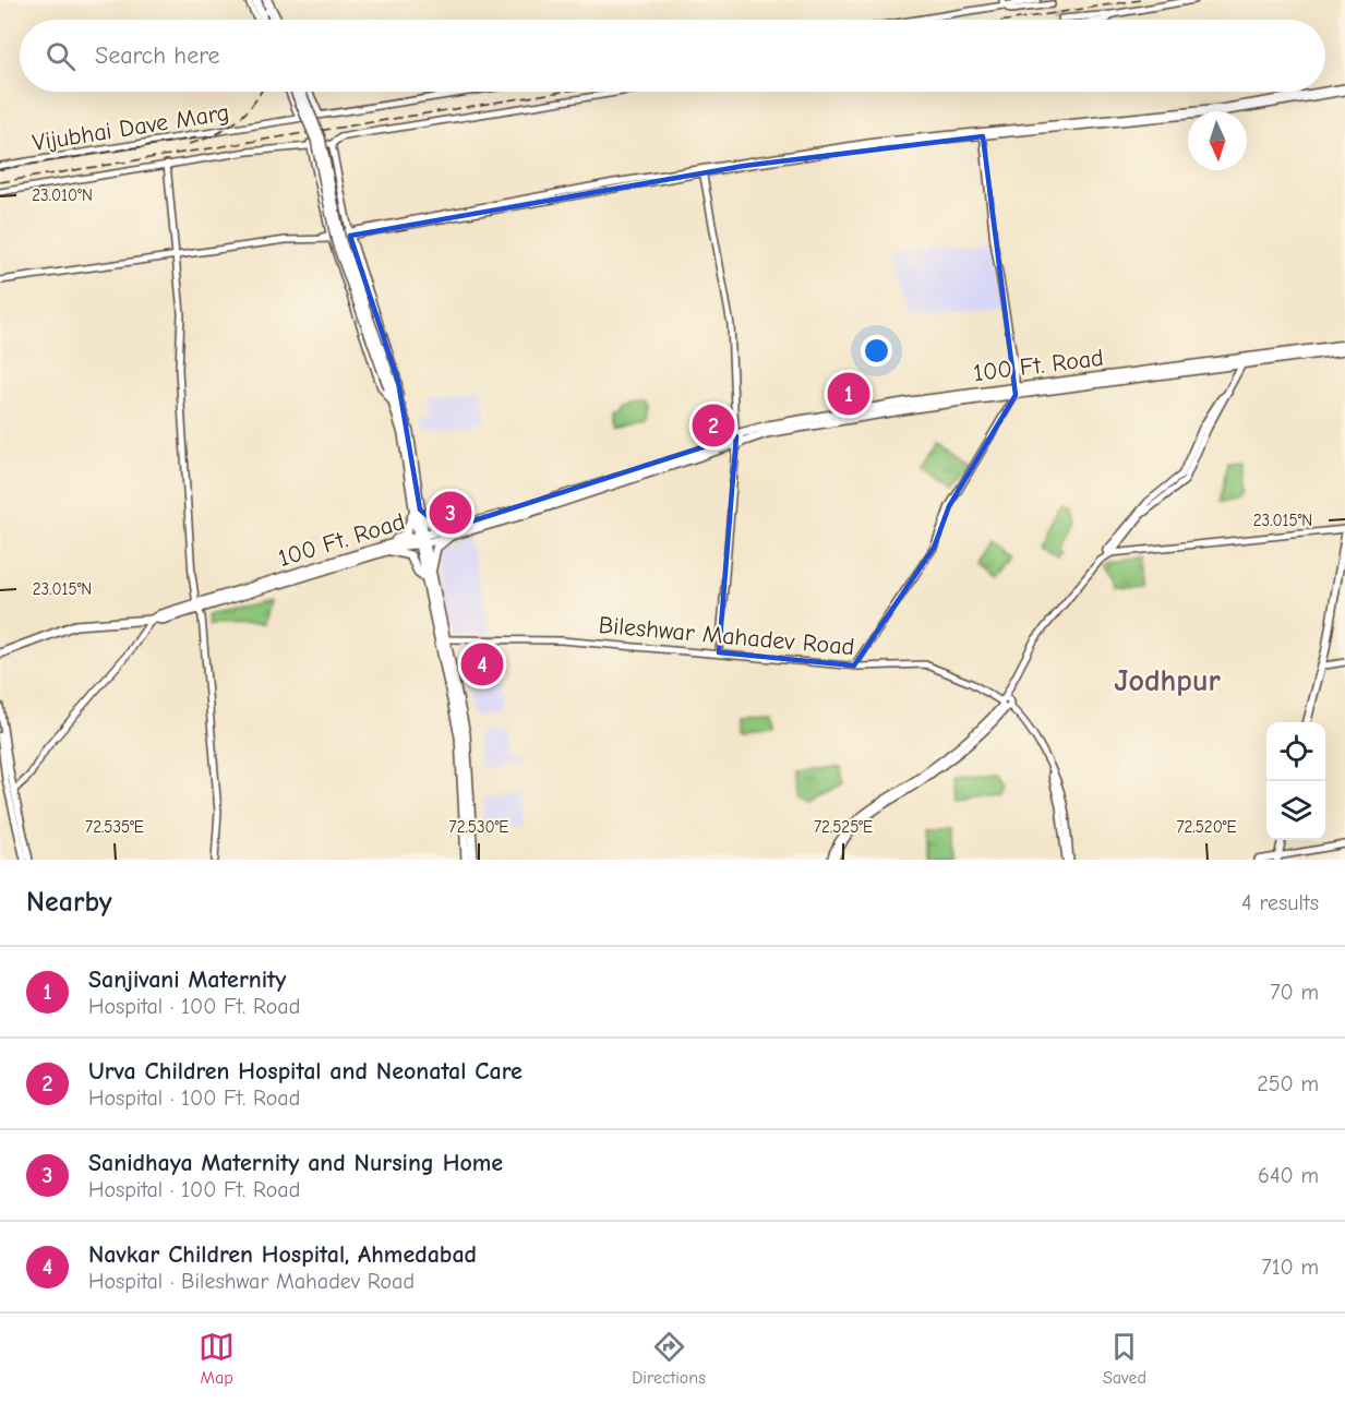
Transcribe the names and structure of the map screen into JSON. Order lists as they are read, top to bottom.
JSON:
{
  "streets": {
    "main road": ["100 Ft. Road"],
    "street": ["Vijubhai Dave Marg", "Bileshwar Mahadev Road"]
  },
  "districts": ["Jodhpur"],
  "north": "bottom",
  "page": {
    "search": "Search here",
    "pins": [
      "1",
      "2",
      "3",
      "4"
    ],
    "heading": ["Nearby", "4 results"],
    "list": [
      {
        "mark": "1",
        "name": "Sanjivani Maternity",
        "note": "Hospital · 100 Ft. Road",
        "value": "70 m"
      },
      {
        "mark": "2",
        "name": "Urva Children Hospital and Neonatal Care",
        "note": "Hospital · 100 Ft. Road",
        "value": "250 m"
      },
      {
        "mark": "3",
        "name": "Sanidhaya Maternity and Nursing Home",
        "note": "Hospital · 100 Ft. Road",
        "value": "640 m"
      },
      {
        "mark": "4",
        "name": "Navkar Children Hospital, Ahmedabad",
        "note": "Hospital · Bileshwar Mahadev Road",
        "value": "710 m"
      }
    ],
    "nav": ["Map", "Directions", "Saved"]
  },
  "coordinates": [
    "23.010°N",
    "23.015°N",
    "72.535°E",
    "72.530°E",
    "72.525°E",
    "72.520°E"
  ]
}
